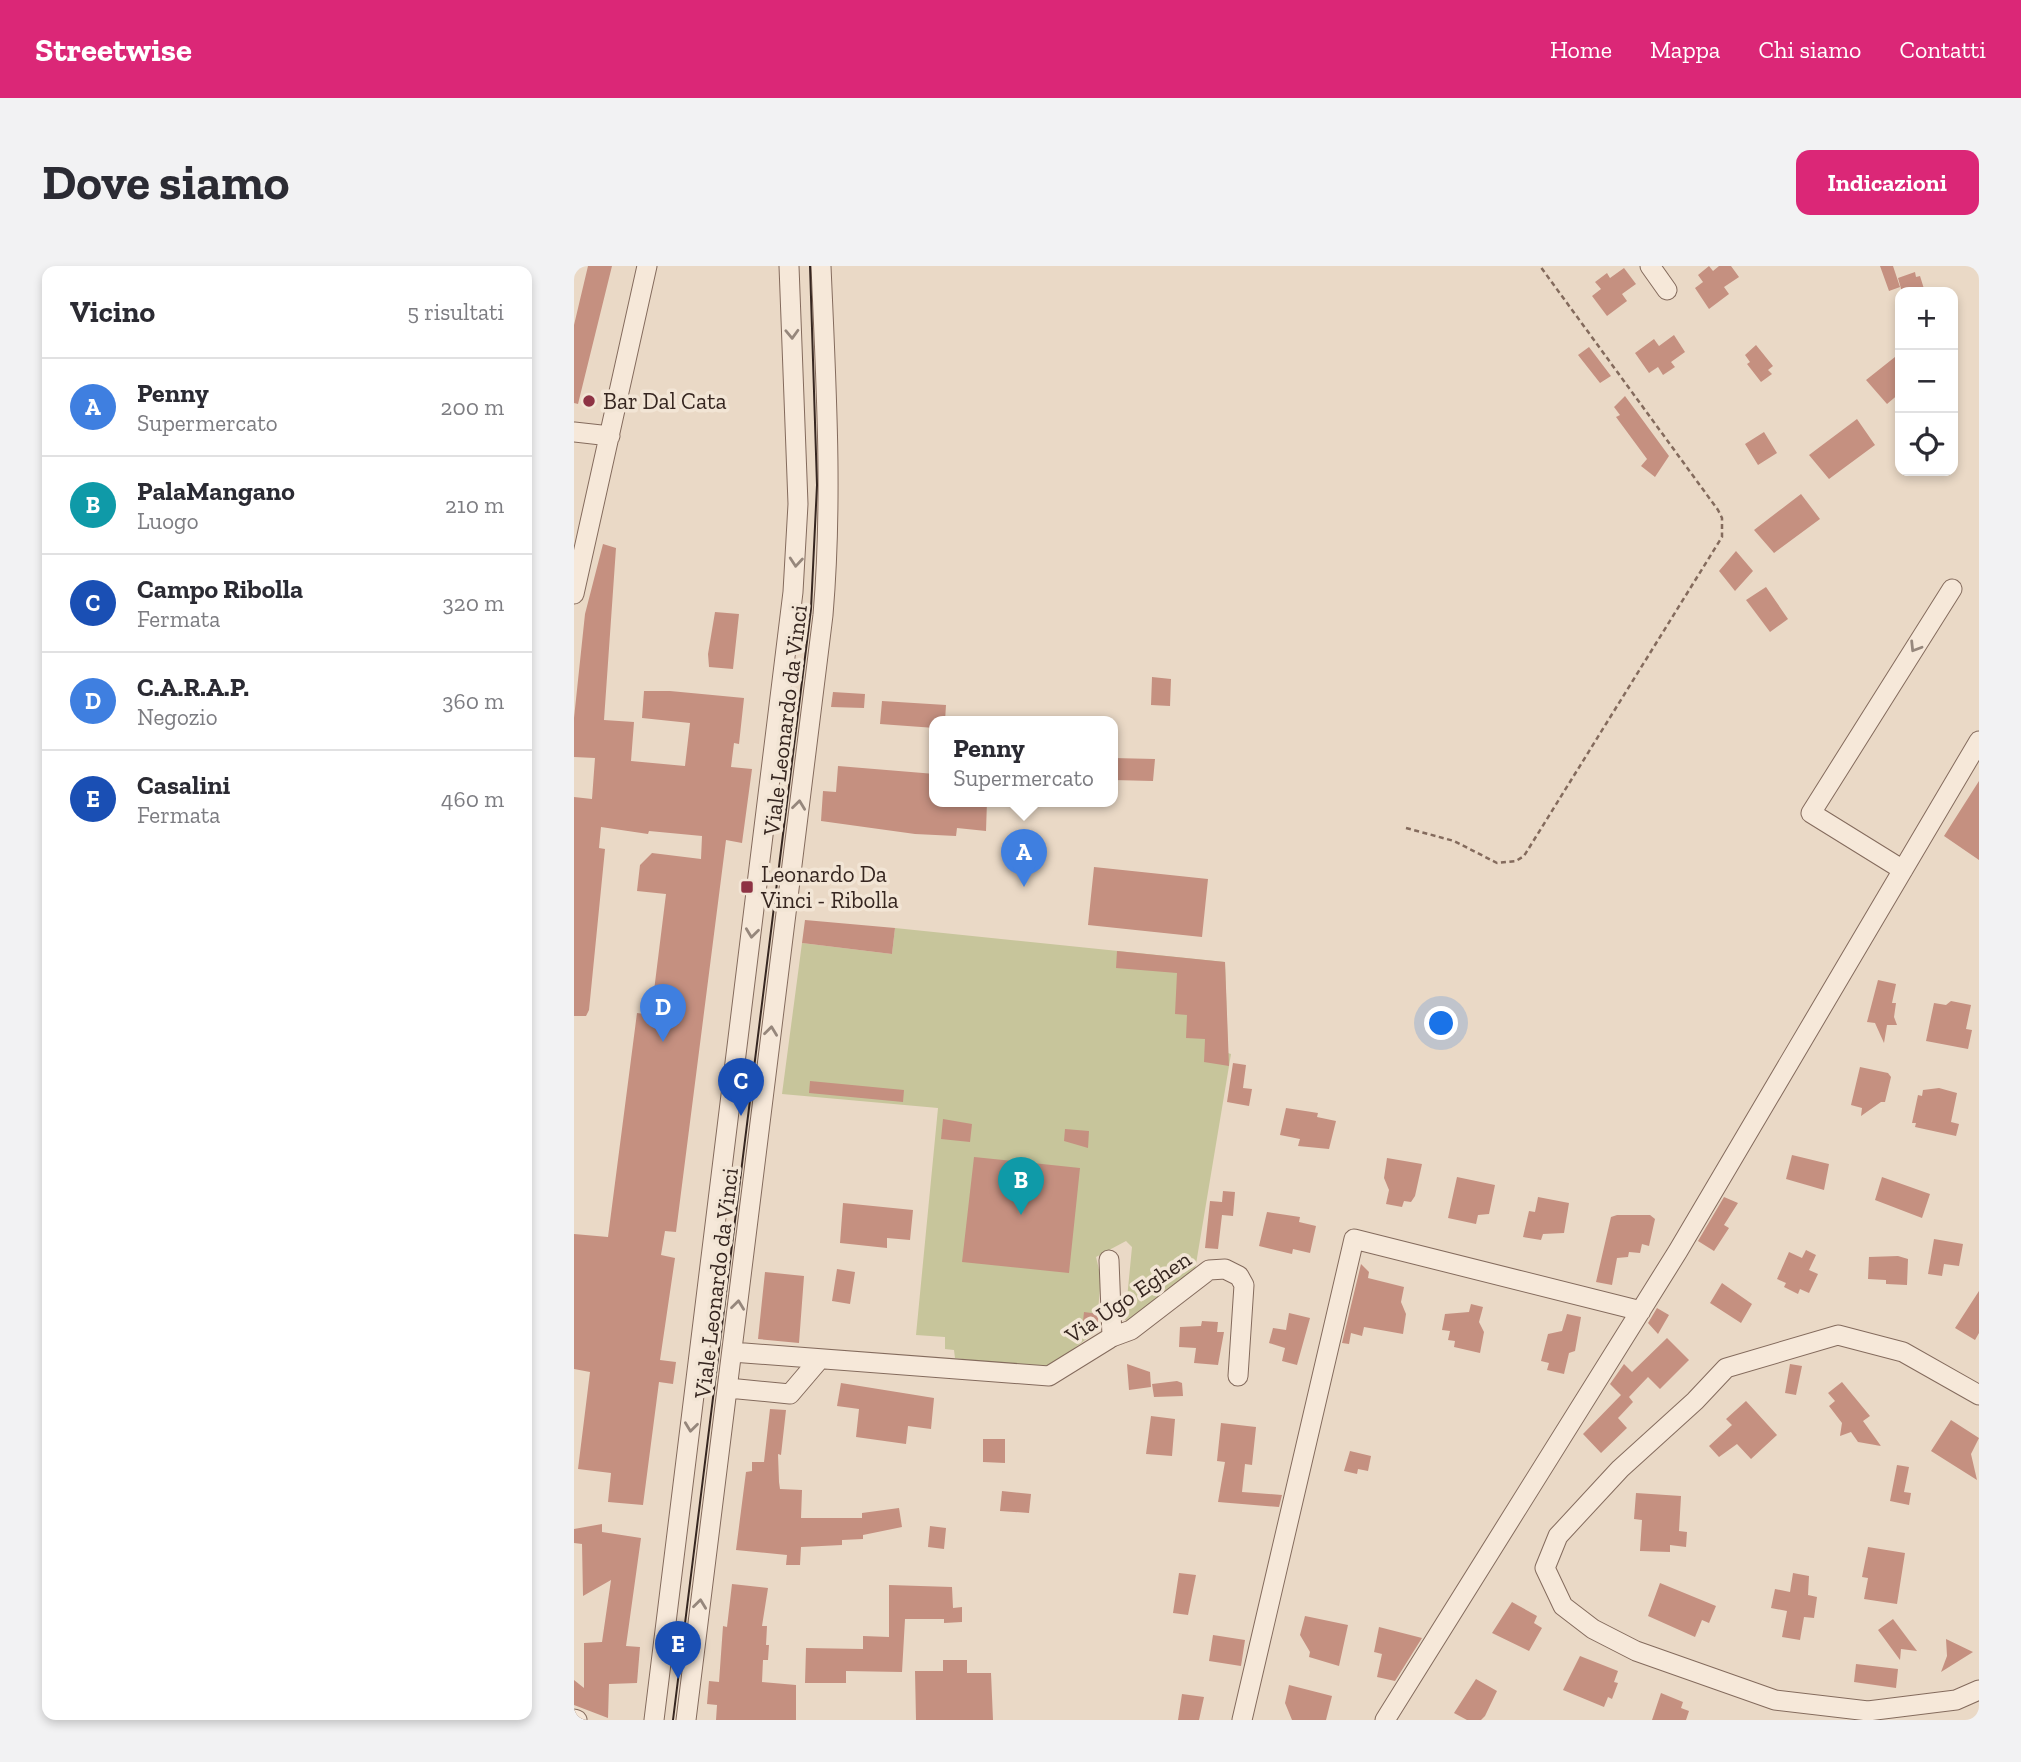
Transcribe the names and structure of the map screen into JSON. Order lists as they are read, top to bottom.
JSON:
{
  "streets": {
    "street": ["Viale Leonardo da Vinci", "Via Ugo Eghen"]
  },
  "crossings": [
    ["Viale Leonardo da Vinci", "Via Ugo Eghen"]
  ],
  "places": {
    "other": ["Bar Dal Cata"],
    "transit": ["Leonardo Da Vinci - Ribolla"]
  },
  "page": {
    "header": "Streetwise",
    "nav": [
      "Home",
      "Mappa",
      "Chi siamo",
      "Contatti"
    ],
    "buttons": "Indicazioni",
    "title": "Dove siamo",
    "heading": ["Vicino", "5 risultati"],
    "map_buttons": ["+", "−"],
    "list": [
      {
        "mark": "A",
        "name": "Penny",
        "note": "Supermercato",
        "value": "200 m"
      },
      {
        "mark": "B",
        "name": "PalaMangano",
        "note": "Luogo",
        "value": "210 m"
      },
      {
        "mark": "C",
        "name": "Campo Ribolla",
        "note": "Fermata",
        "value": "320 m"
      },
      {
        "mark": "D",
        "name": "C.A.R.A.P.",
        "note": "Negozio",
        "value": "360 m"
      },
      {
        "mark": "E",
        "name": "Casalini",
        "note": "Fermata",
        "value": "460 m"
      }
    ],
    "popup": ["Penny", "Supermercato"],
    "pins": [
      "A",
      "D",
      "C",
      "B",
      "E"
    ]
  }
}
